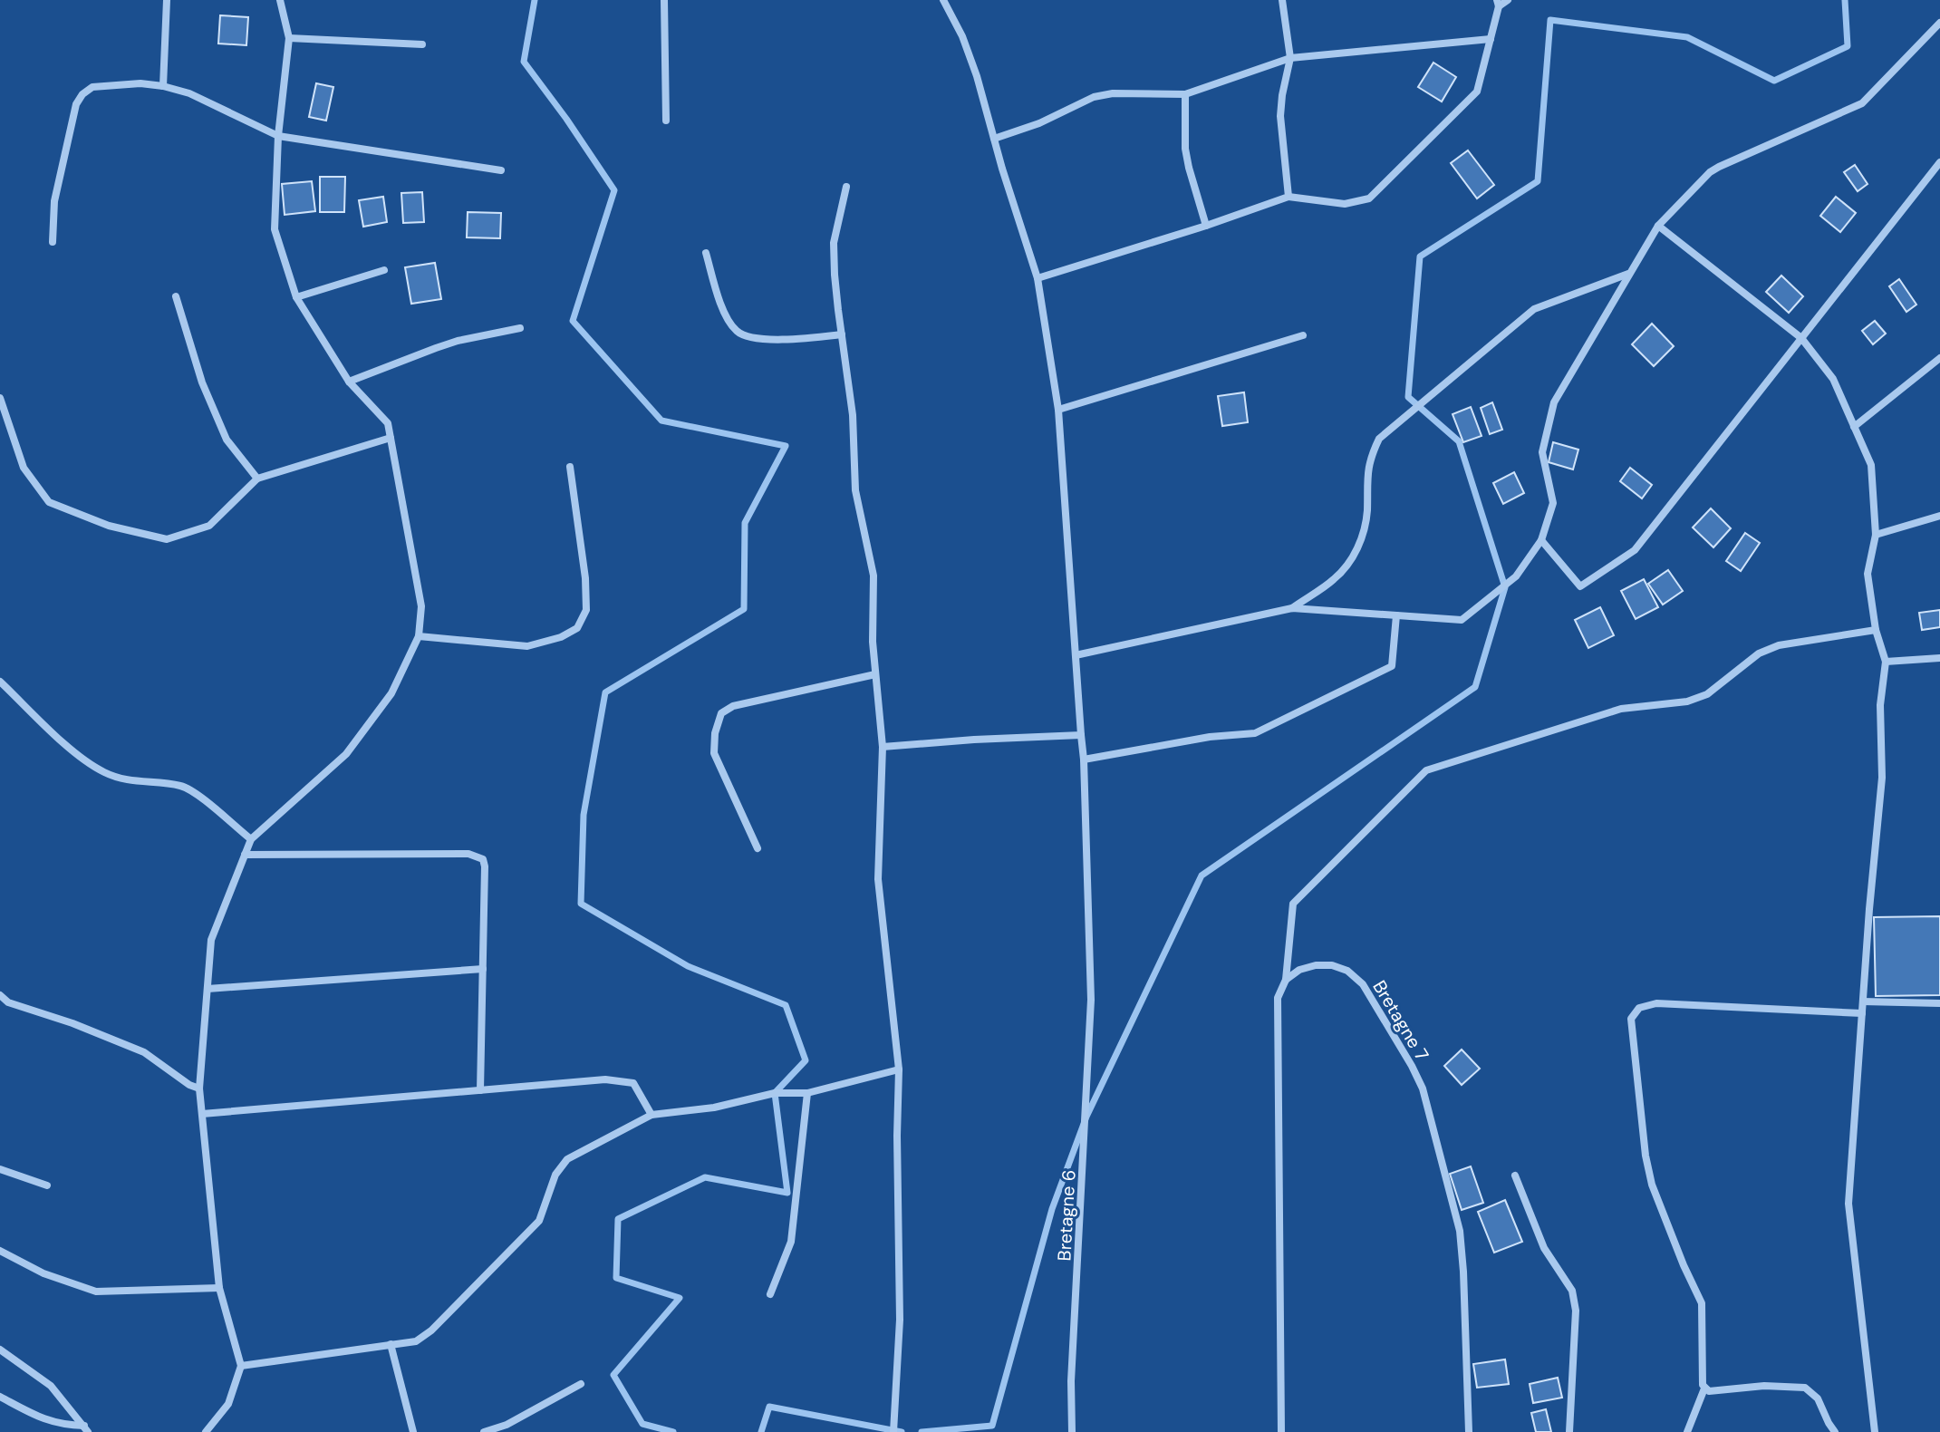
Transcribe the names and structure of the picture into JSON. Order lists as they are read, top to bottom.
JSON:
{
  "streets": {
    "street": ["Bretagne 7", "Bretagne 6"]
  }
}
